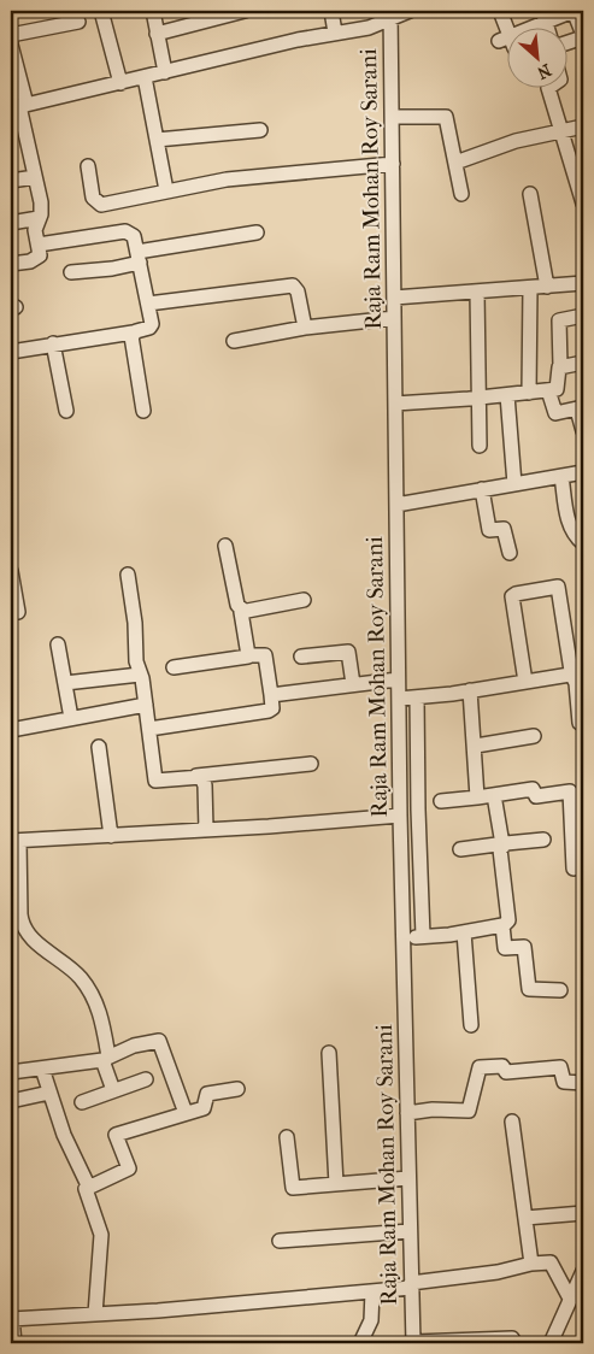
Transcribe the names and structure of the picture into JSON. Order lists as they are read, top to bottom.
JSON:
{
  "streets": {
    "street": ["Raja Ram Mohan Roy Sarani"]
  },
  "north": "bottom right"
}
